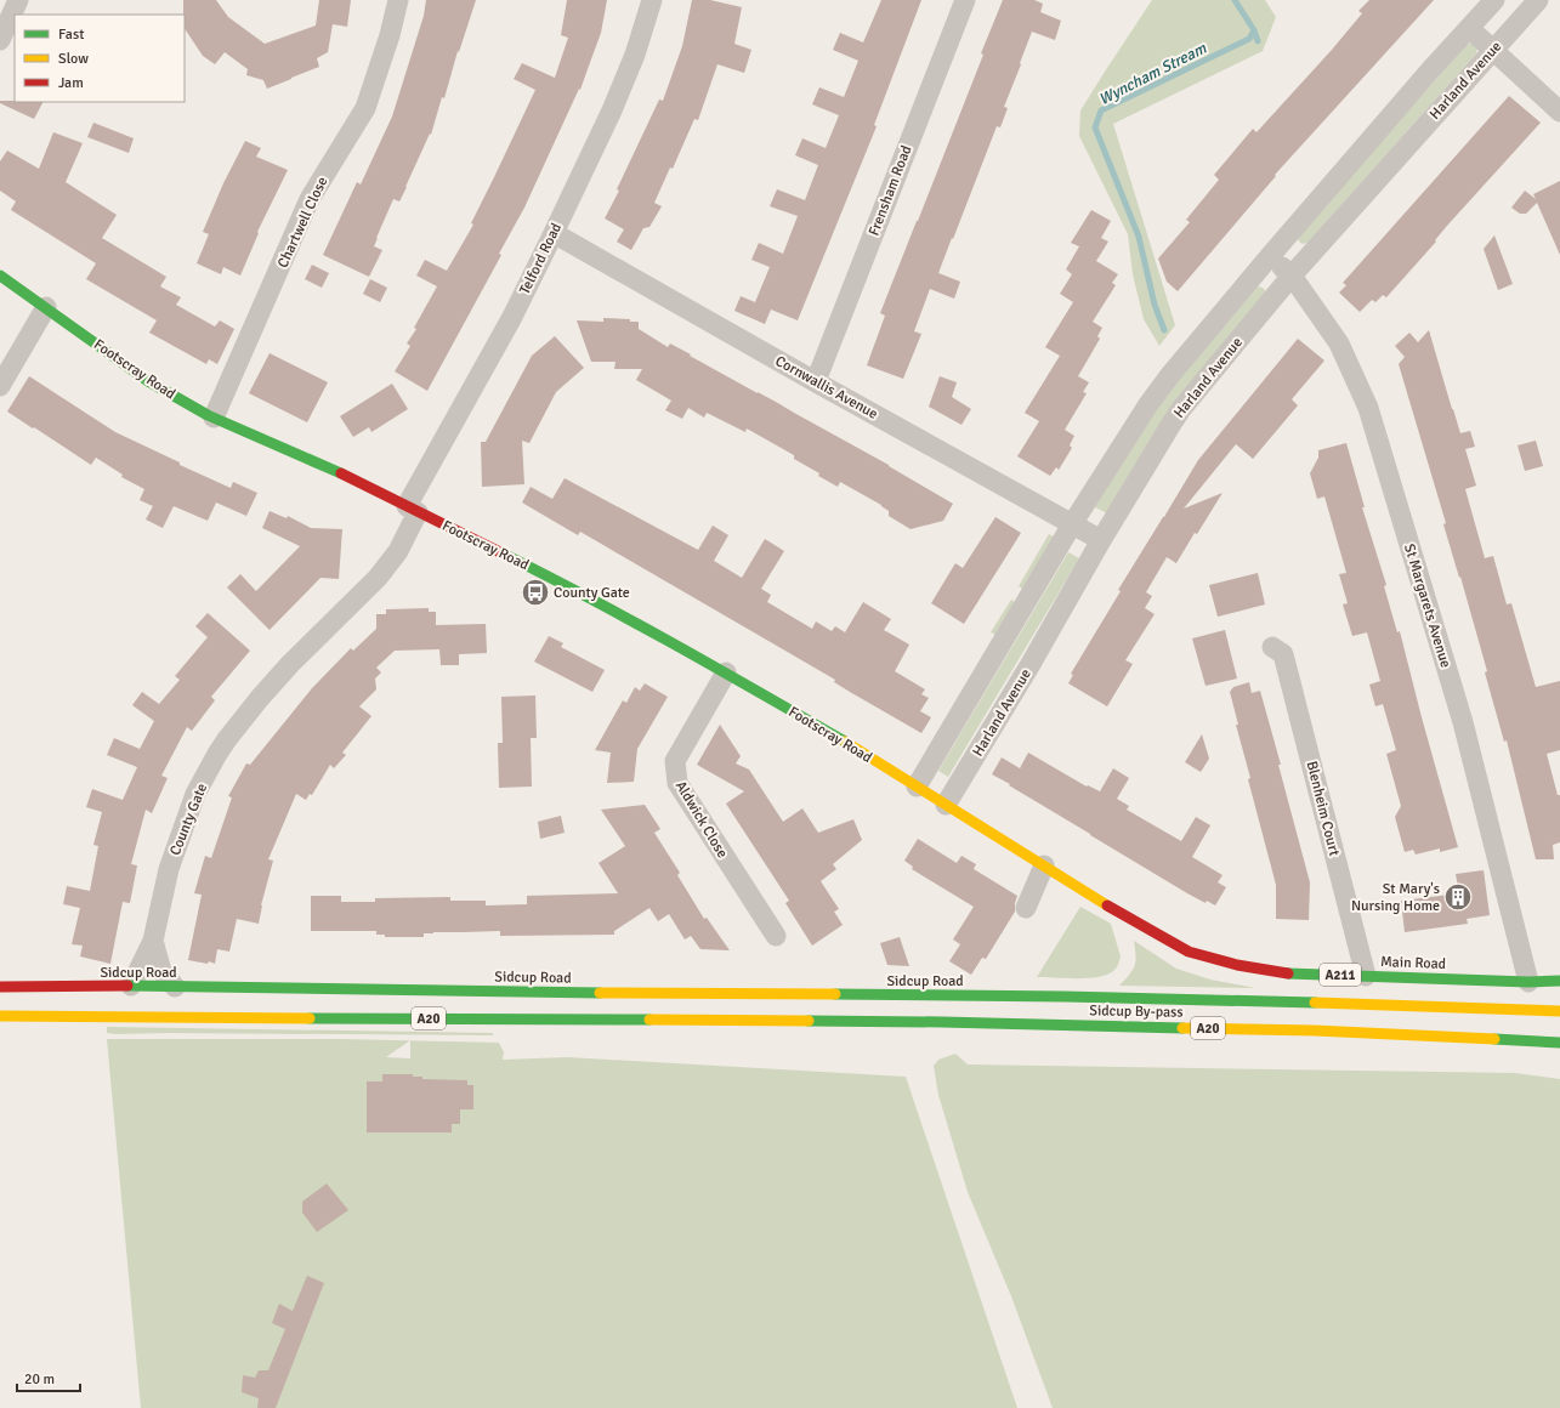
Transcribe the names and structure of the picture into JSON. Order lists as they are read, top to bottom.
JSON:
{
  "streets": {
    "main road": [
      "Footscray Road",
      "Main Road",
      "Sidcup Road",
      "A211",
      "Sidcup By-pass",
      "A20"
    ],
    "street": [
      "Harland Avenue",
      "Frensham Road",
      "Chartwell Close",
      "Telford Road",
      "Cornwallis Avenue",
      "St Margarets Avenue",
      "Blenheim Court",
      "County Gate",
      "Aldwick Close"
    ]
  },
  "crossings": [
    ["Harland Avenue", "Footscray Road"],
    ["Harland Avenue", "Cornwallis Avenue"],
    ["Harland Avenue", "St Margarets Avenue"],
    ["Frensham Road", "Cornwallis Avenue"],
    ["Chartwell Close", "Footscray Road"],
    ["Telford Road", "Footscray Road"],
    ["Telford Road", "Cornwallis Avenue"],
    ["Telford Road", "County Gate"],
    ["Footscray Road", "County Gate"],
    ["Footscray Road", "Aldwick Close"],
    ["Footscray Road", "Main Road"],
    ["St Margarets Avenue", "Main Road"],
    ["Blenheim Court", "Main Road"],
    ["County Gate", "Sidcup Road"],
    ["Sidcup Road", "Sidcup By-pass"]
  ],
  "water": ["Wyncham Stream"],
  "places": {
    "bus stop": ["County Gate"],
    "building": ["St Mary's Nursing Home"]
  },
  "legend": ["Fast", "Slow", "Jam"],
  "scale_bar": "20 m"
}
